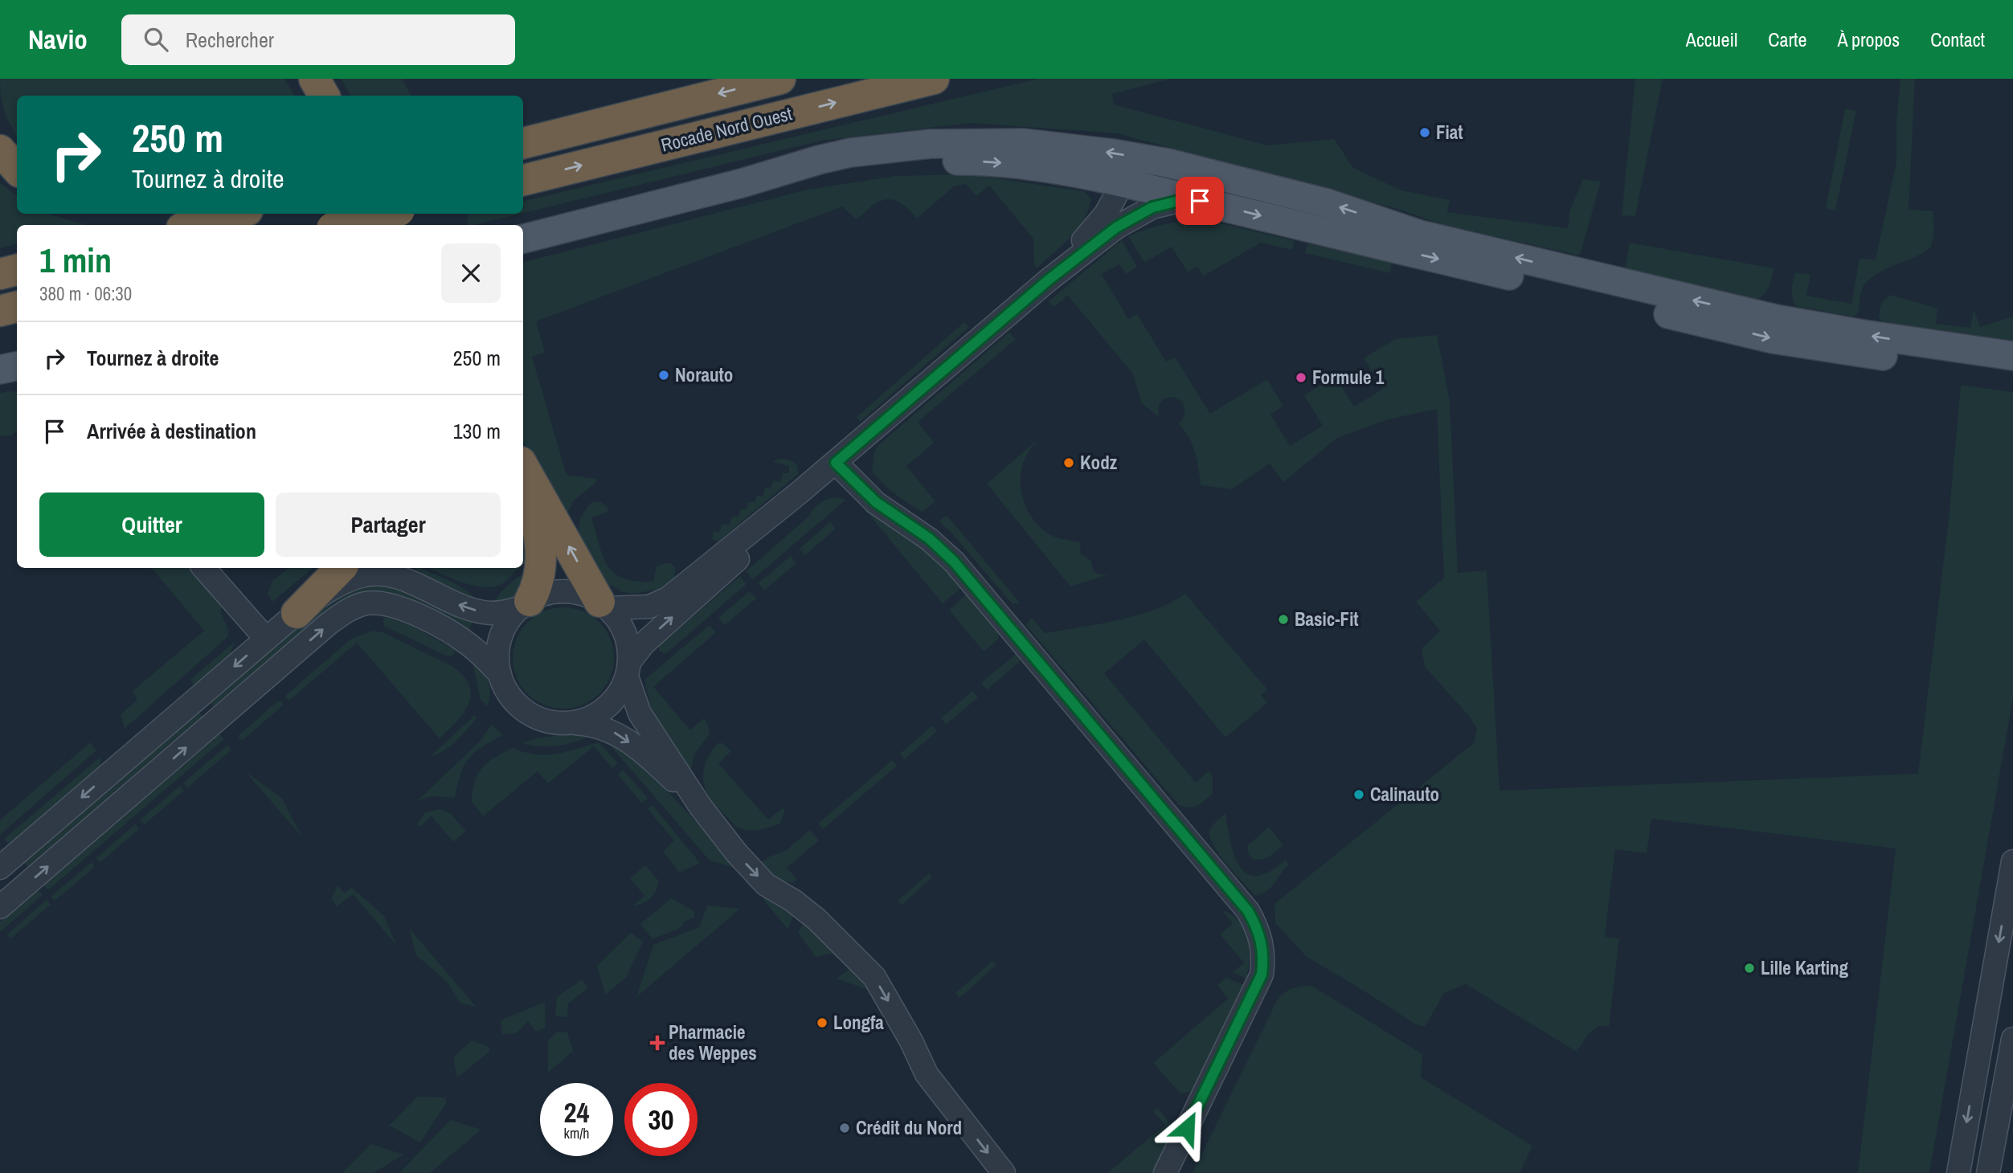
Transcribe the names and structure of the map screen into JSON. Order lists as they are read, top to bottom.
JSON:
{
  "streets": {
    "highway": ["Rocade Nord Ouest"]
  },
  "places": {
    "other": [
      "Fiat",
      "Norauto",
      "Formule 1",
      "Kodz",
      "Basic-Fit",
      "Calinauto",
      "Lille Karting",
      "Longfa",
      "Crédit du Nord"
    ],
    "health": ["Pharmacie des Weppes"]
  },
  "page": {
    "header": "Navio",
    "search": "Rechercher",
    "nav": [
      "Accueil",
      "Carte",
      "À propos",
      "Contact"
    ],
    "turn": ["250 m", "Tournez à droite"],
    "heading": ["1 min", "380 m · 06:30"],
    "list": [
      {
        "name": "Tournez à droite",
        "value": "250 m"
      },
      {
        "name": "Arrivée à destination",
        "value": "130 m"
      }
    ],
    "buttons": ["Quitter", "Partager"],
    "speed": "24 km/h",
    "limit": "30"
  }
}
